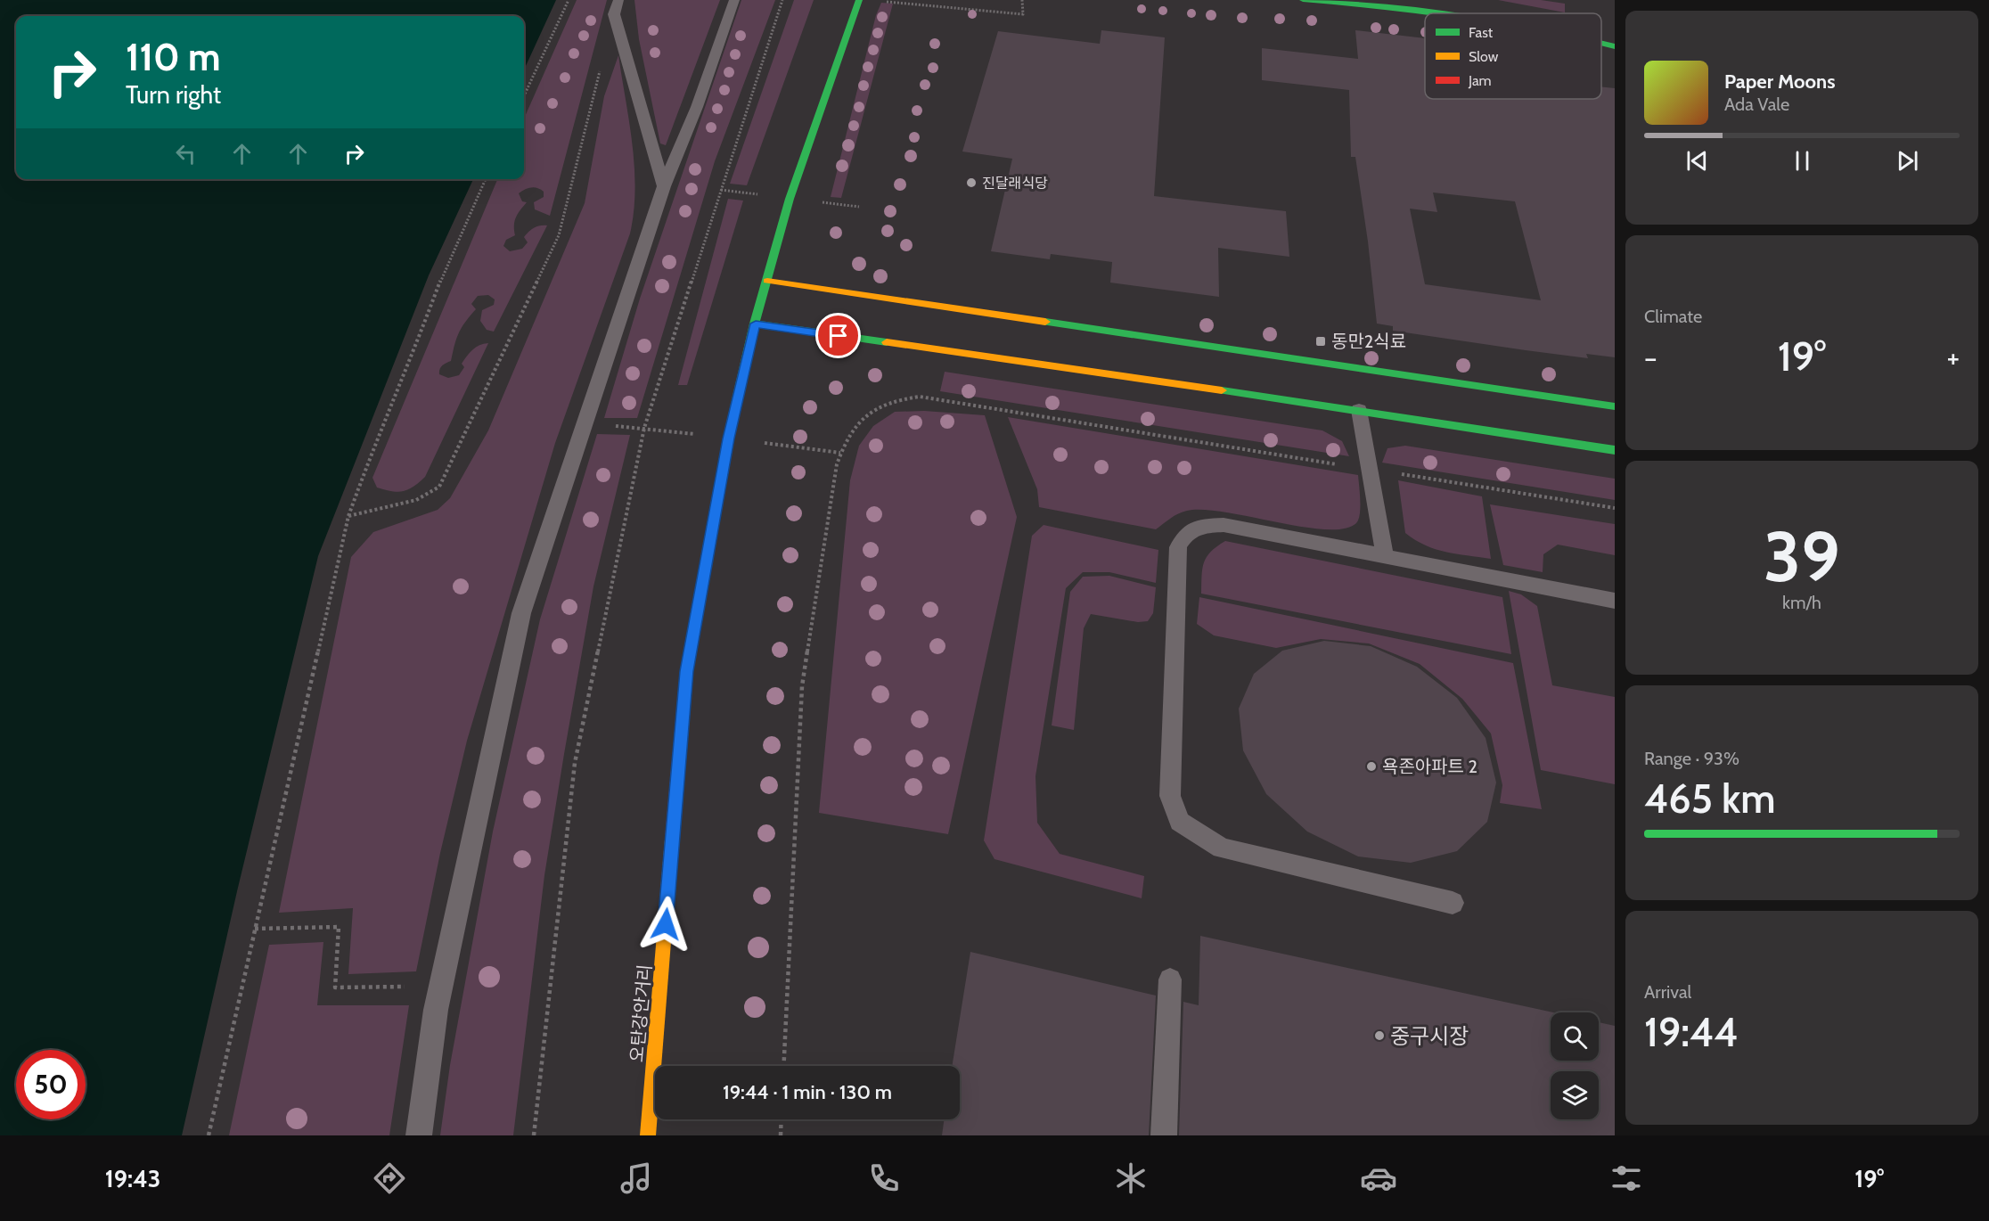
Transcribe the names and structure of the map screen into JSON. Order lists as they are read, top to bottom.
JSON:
{
  "streets": {
    "main road": ["오탄강안거리"]
  },
  "places": {
    "other": ["진달래식당", "욕존아파트 2", "중구시장"],
    "transit": ["동만2식료"]
  },
  "legend": ["Fast", "Slow", "Jam"],
  "page": {
    "turn": ["110 m", "Turn right"],
    "song": ["Paper Moons", "Ada Vale"],
    "tile": [
      "Climate",
      ["39", "km/h"],
      ["Range · 93%", "465 km"],
      ["Arrival", "19:44"]
    ],
    "heat": ["−", "19°", "+"],
    "limit": "50",
    "trip": "19:44 · 1 min · 130 m",
    "tabs": ["19:43", "19°"]
  }
}
